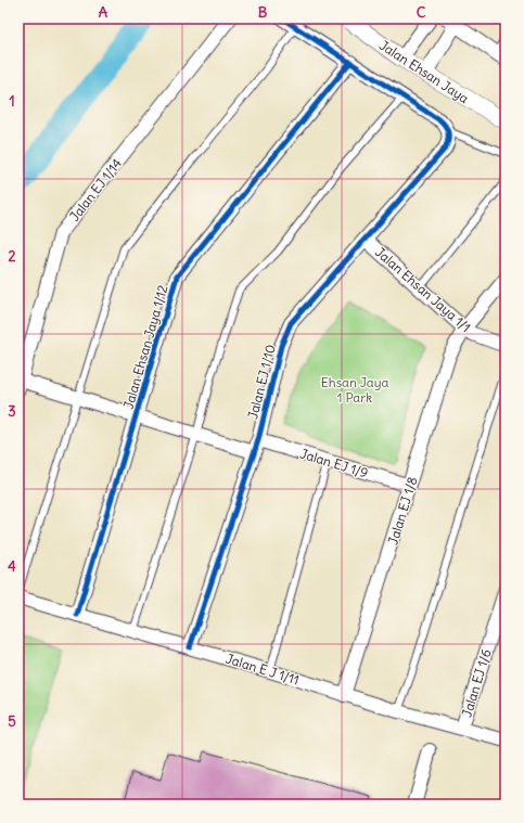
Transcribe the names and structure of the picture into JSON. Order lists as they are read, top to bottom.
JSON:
{
  "streets": {
    "street": [
      "Jalan Ehsan Jaya",
      "Jalan EJ 1/14",
      "Jalan Ehsan Jaya 1/1",
      "Jalan Ehsan Jaya 1/12",
      "Jalan EJ 1/10",
      "Jalan EJ 1/9",
      "Jalan EJ 1/8",
      "Jalan E J 1/11",
      "Jalan EJ 1/6"
    ]
  },
  "crossings": [
    ["Jalan EJ 1/14", "Jalan EJ 1/9"],
    ["Jalan Ehsan Jaya 1/1", "Jalan EJ 1/10"],
    ["Jalan Ehsan Jaya 1/1", "Jalan EJ 1/8"],
    ["Jalan Ehsan Jaya 1/12", "Jalan EJ 1/9"],
    ["Jalan Ehsan Jaya 1/12", "Jalan E J 1/11"],
    ["Jalan EJ 1/10", "Jalan EJ 1/9"],
    ["Jalan EJ 1/10", "Jalan E J 1/11"],
    ["Jalan EJ 1/9", "Jalan EJ 1/8"],
    ["Jalan EJ 1/8", "Jalan E J 1/11"],
    ["Jalan E J 1/11", "Jalan EJ 1/6"]
  ],
  "parks": ["Ehsan Jaya 1 Park"],
  "grid": {
    "columns": ["A", "B", "C"],
    "rows": [
      "1",
      "2",
      "3",
      "4",
      "5"
    ]
  }
}
